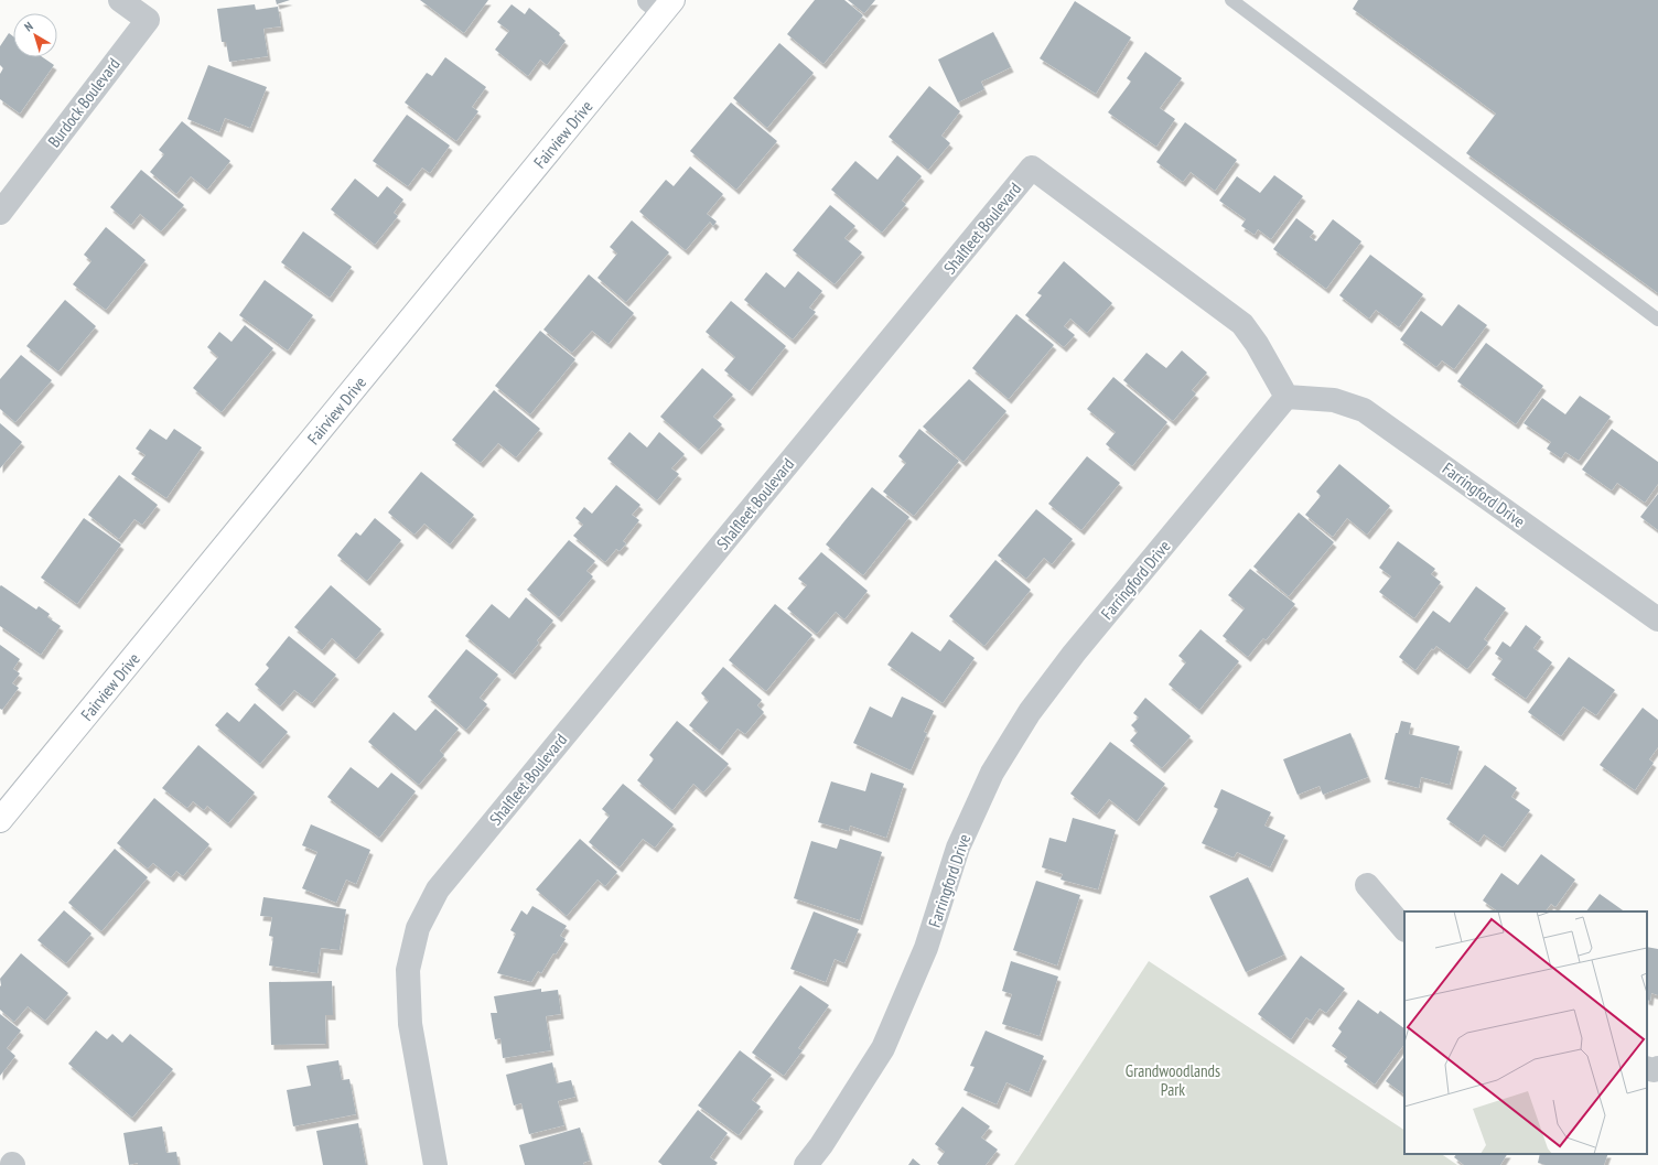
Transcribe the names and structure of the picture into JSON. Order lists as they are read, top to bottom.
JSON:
{
  "streets": {
    "main road": ["Fairview Drive"],
    "street": ["Burdock Boulevard", "Shalfleet Boulevard", "Farringford Drive"]
  },
  "crossings": [
    ["Shalfleet Boulevard", "Farringford Drive"]
  ],
  "parks": ["Grandwoodlands Park"],
  "north": "top left"
}
